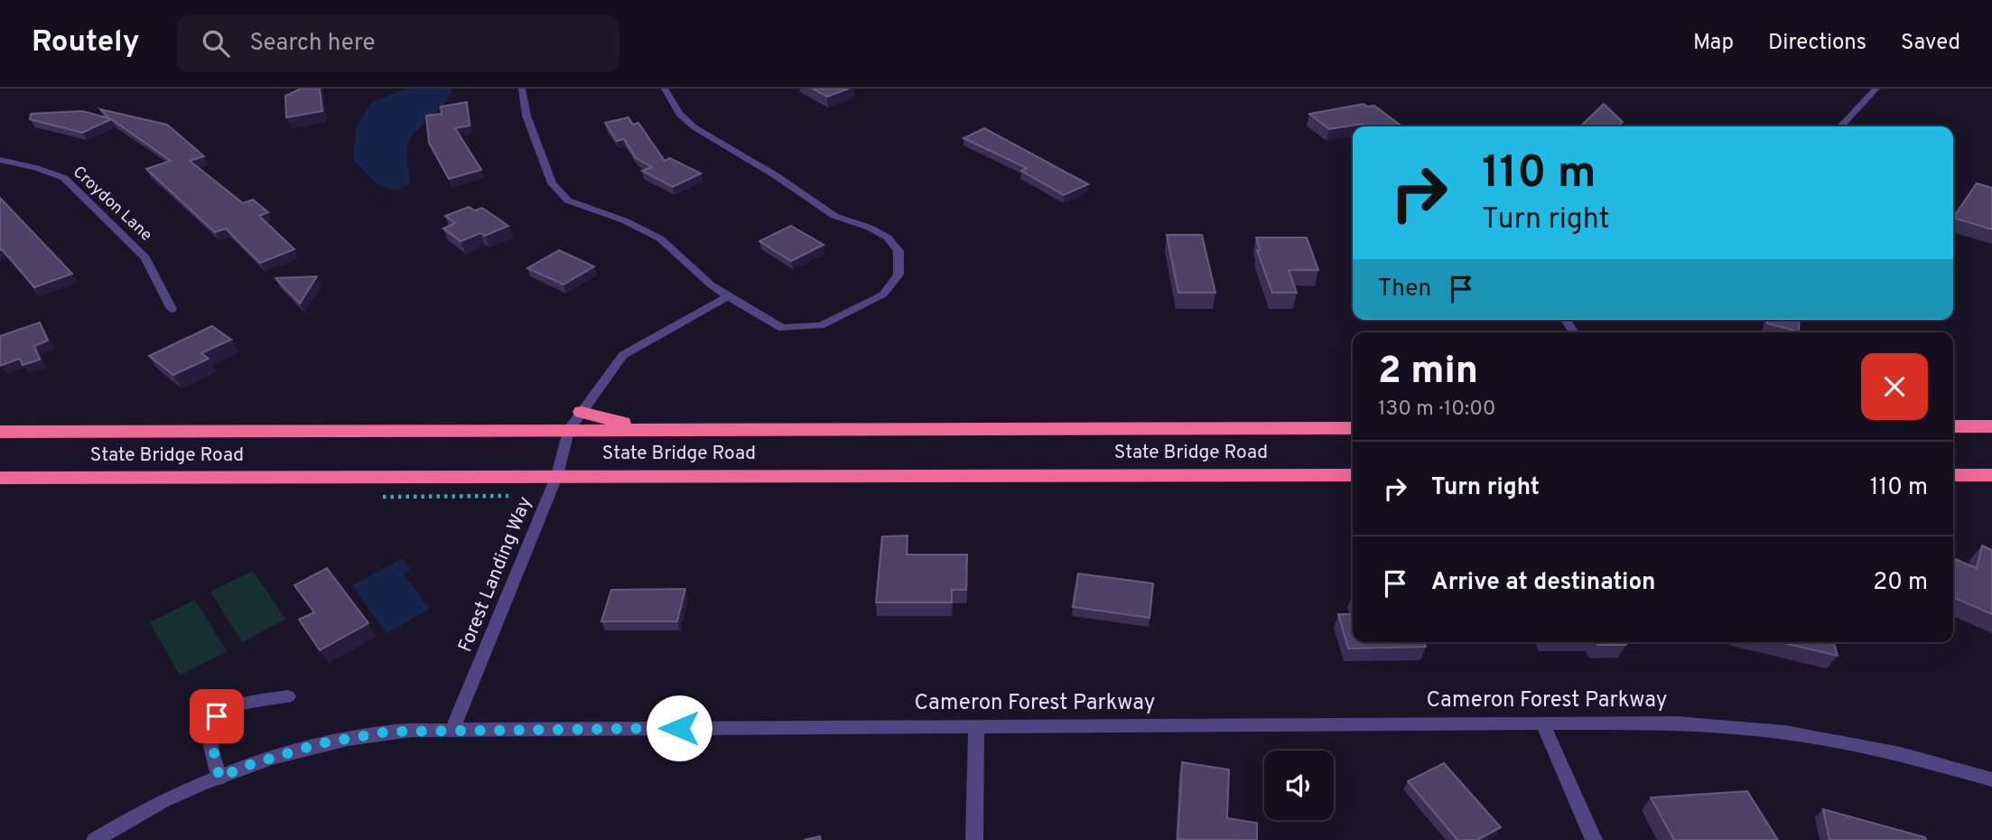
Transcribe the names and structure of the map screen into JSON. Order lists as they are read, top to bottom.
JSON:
{
  "streets": {
    "highway": ["State Bridge Road"],
    "street": ["Croydon Lane", "Forest Landing Way", "Cameron Forest Parkway"]
  },
  "crossings": [
    ["State Bridge Road", "Forest Landing Way"],
    ["Forest Landing Way", "Cameron Forest Parkway"]
  ],
  "page": {
    "header": "Routely",
    "search": "Search here",
    "nav": ["Map", "Directions", "Saved"],
    "turn": ["110 m", "Turn right"],
    "then": "Then",
    "heading": ["2 min", "130 m · 10:00"],
    "list": [
      {
        "name": "Turn right",
        "value": "110 m"
      },
      {
        "name": "Arrive at destination",
        "value": "20 m"
      }
    ]
  }
}
